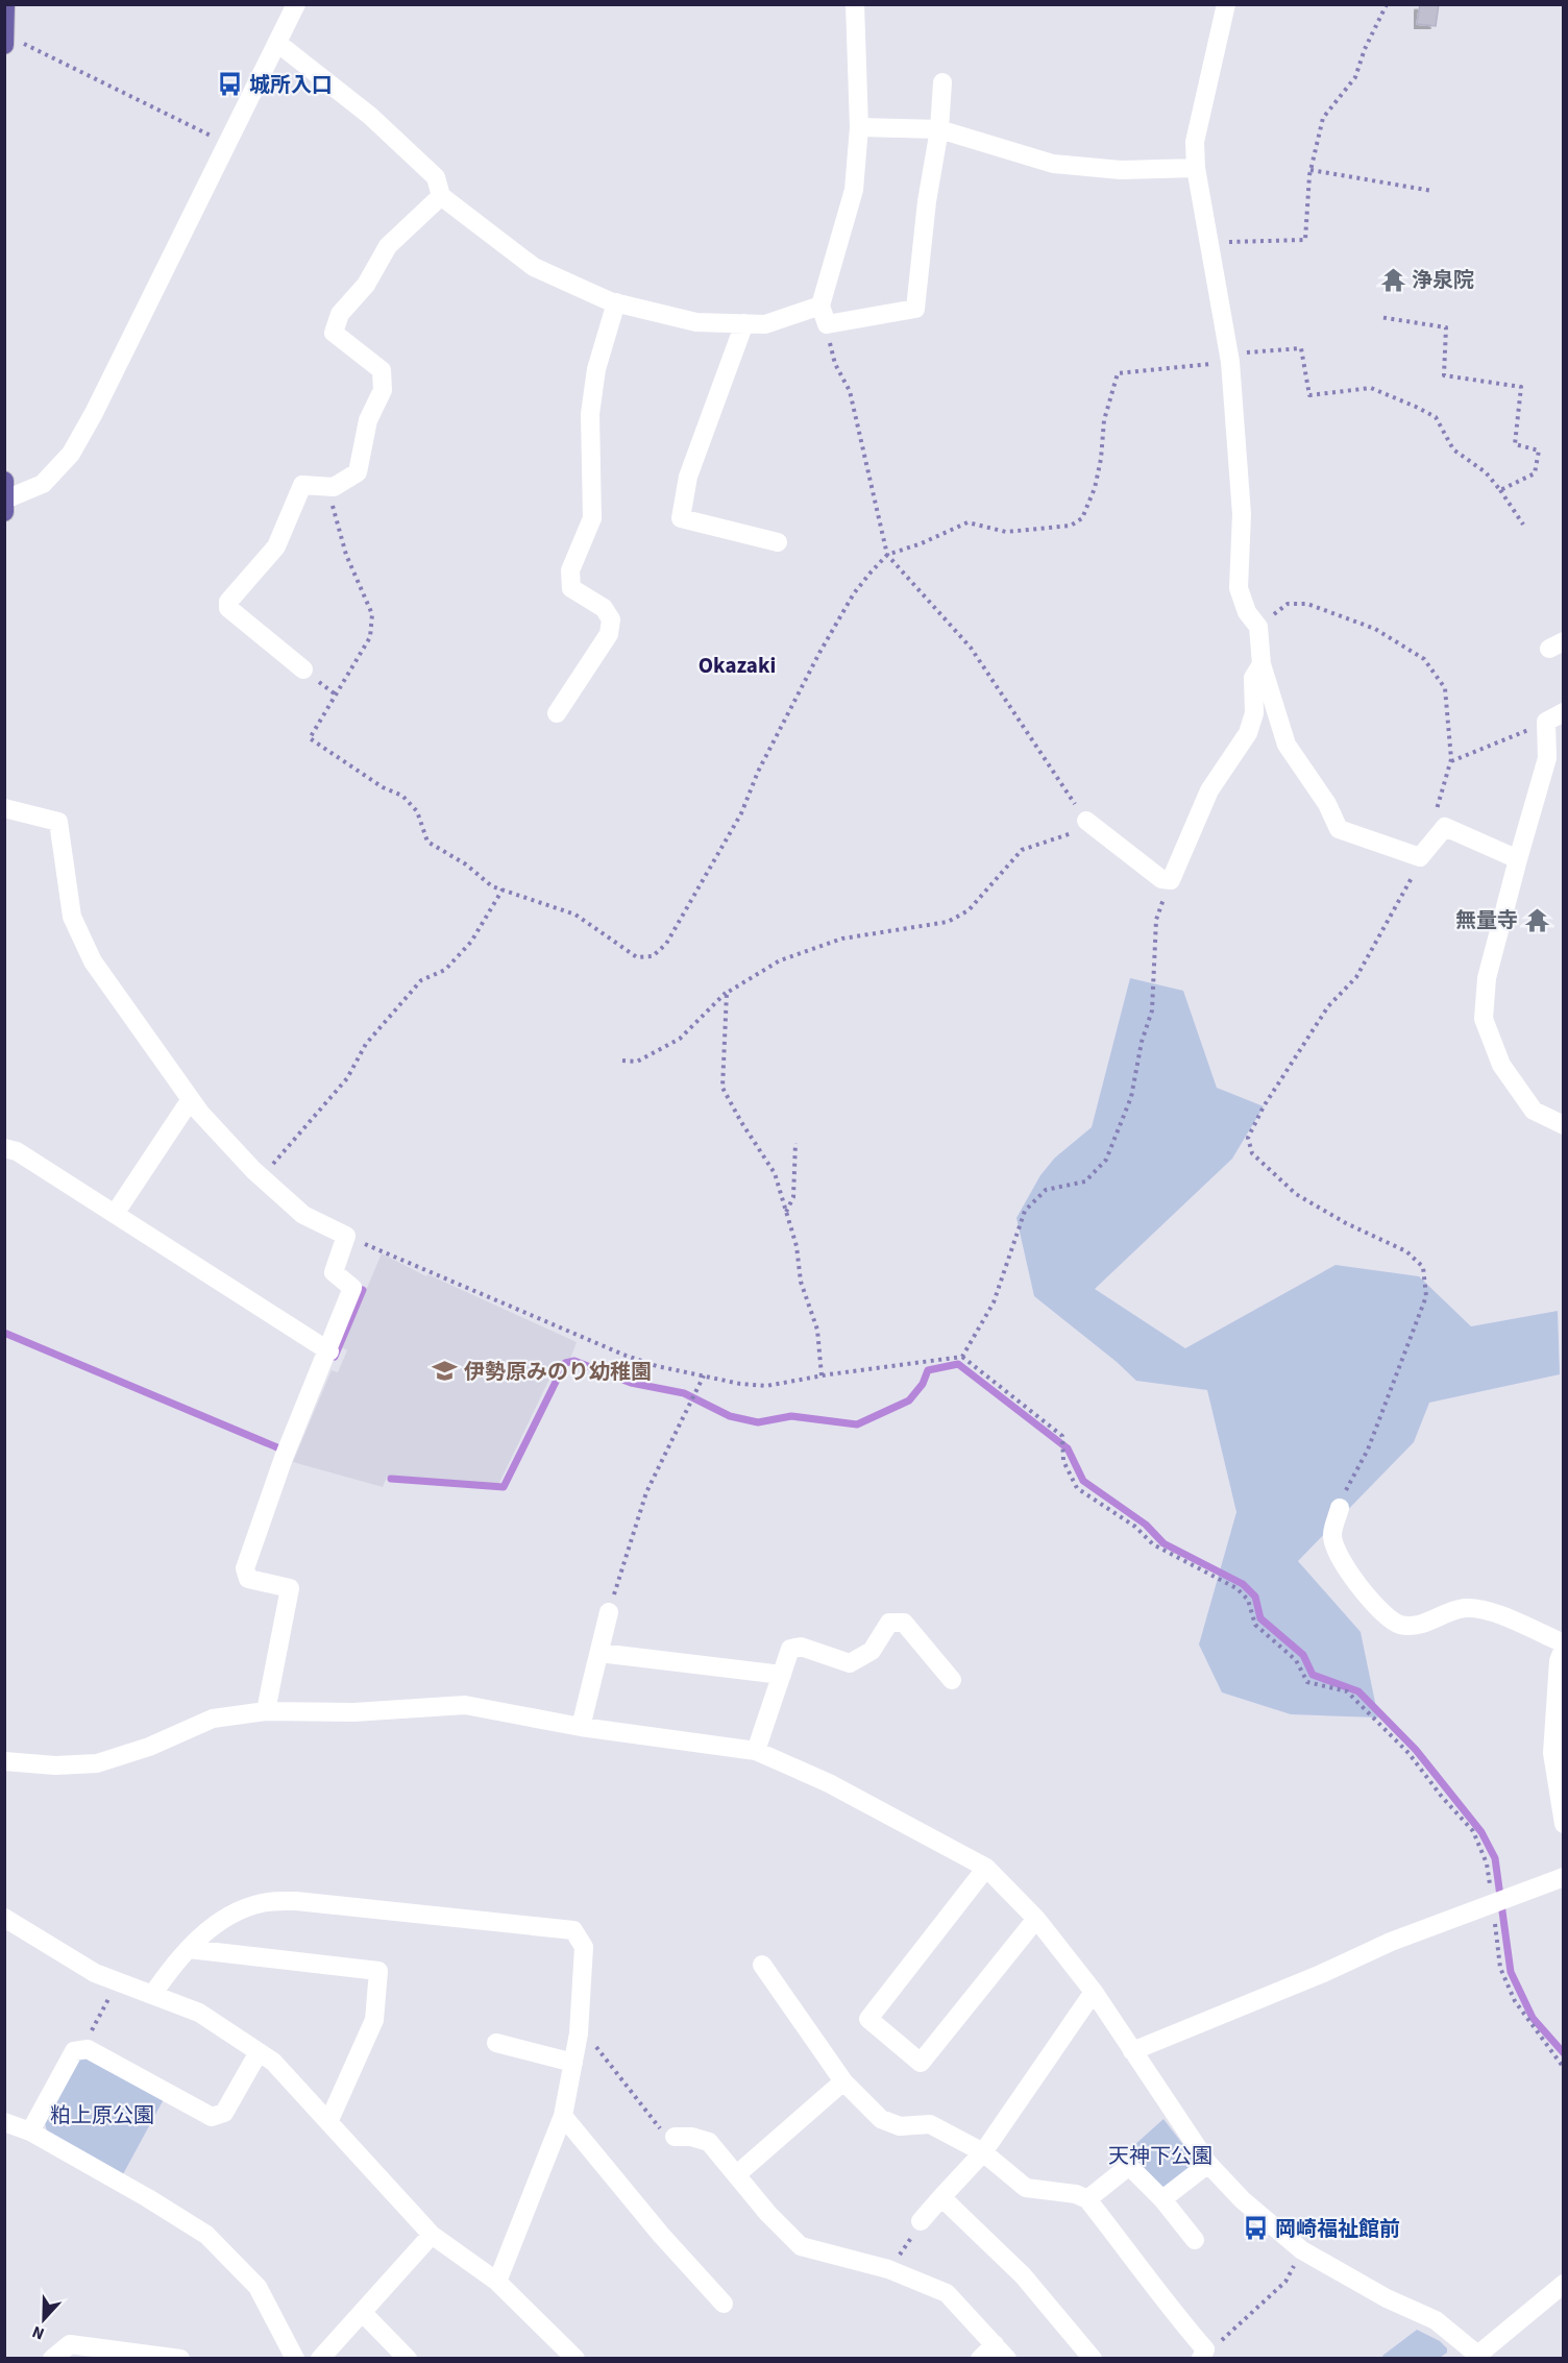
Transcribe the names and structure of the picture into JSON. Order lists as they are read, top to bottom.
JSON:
{
  "districts": ["Okazaki"],
  "parks": ["粕上原公園", "天神下公園"],
  "places": {
    "bus stop": ["城所入口", "岡崎福祉館前"],
    "temple": ["浄泉院", "無量寺"],
    "school or university": ["伊勢原みのり幼稚園"]
  },
  "north": "bottom"
}
